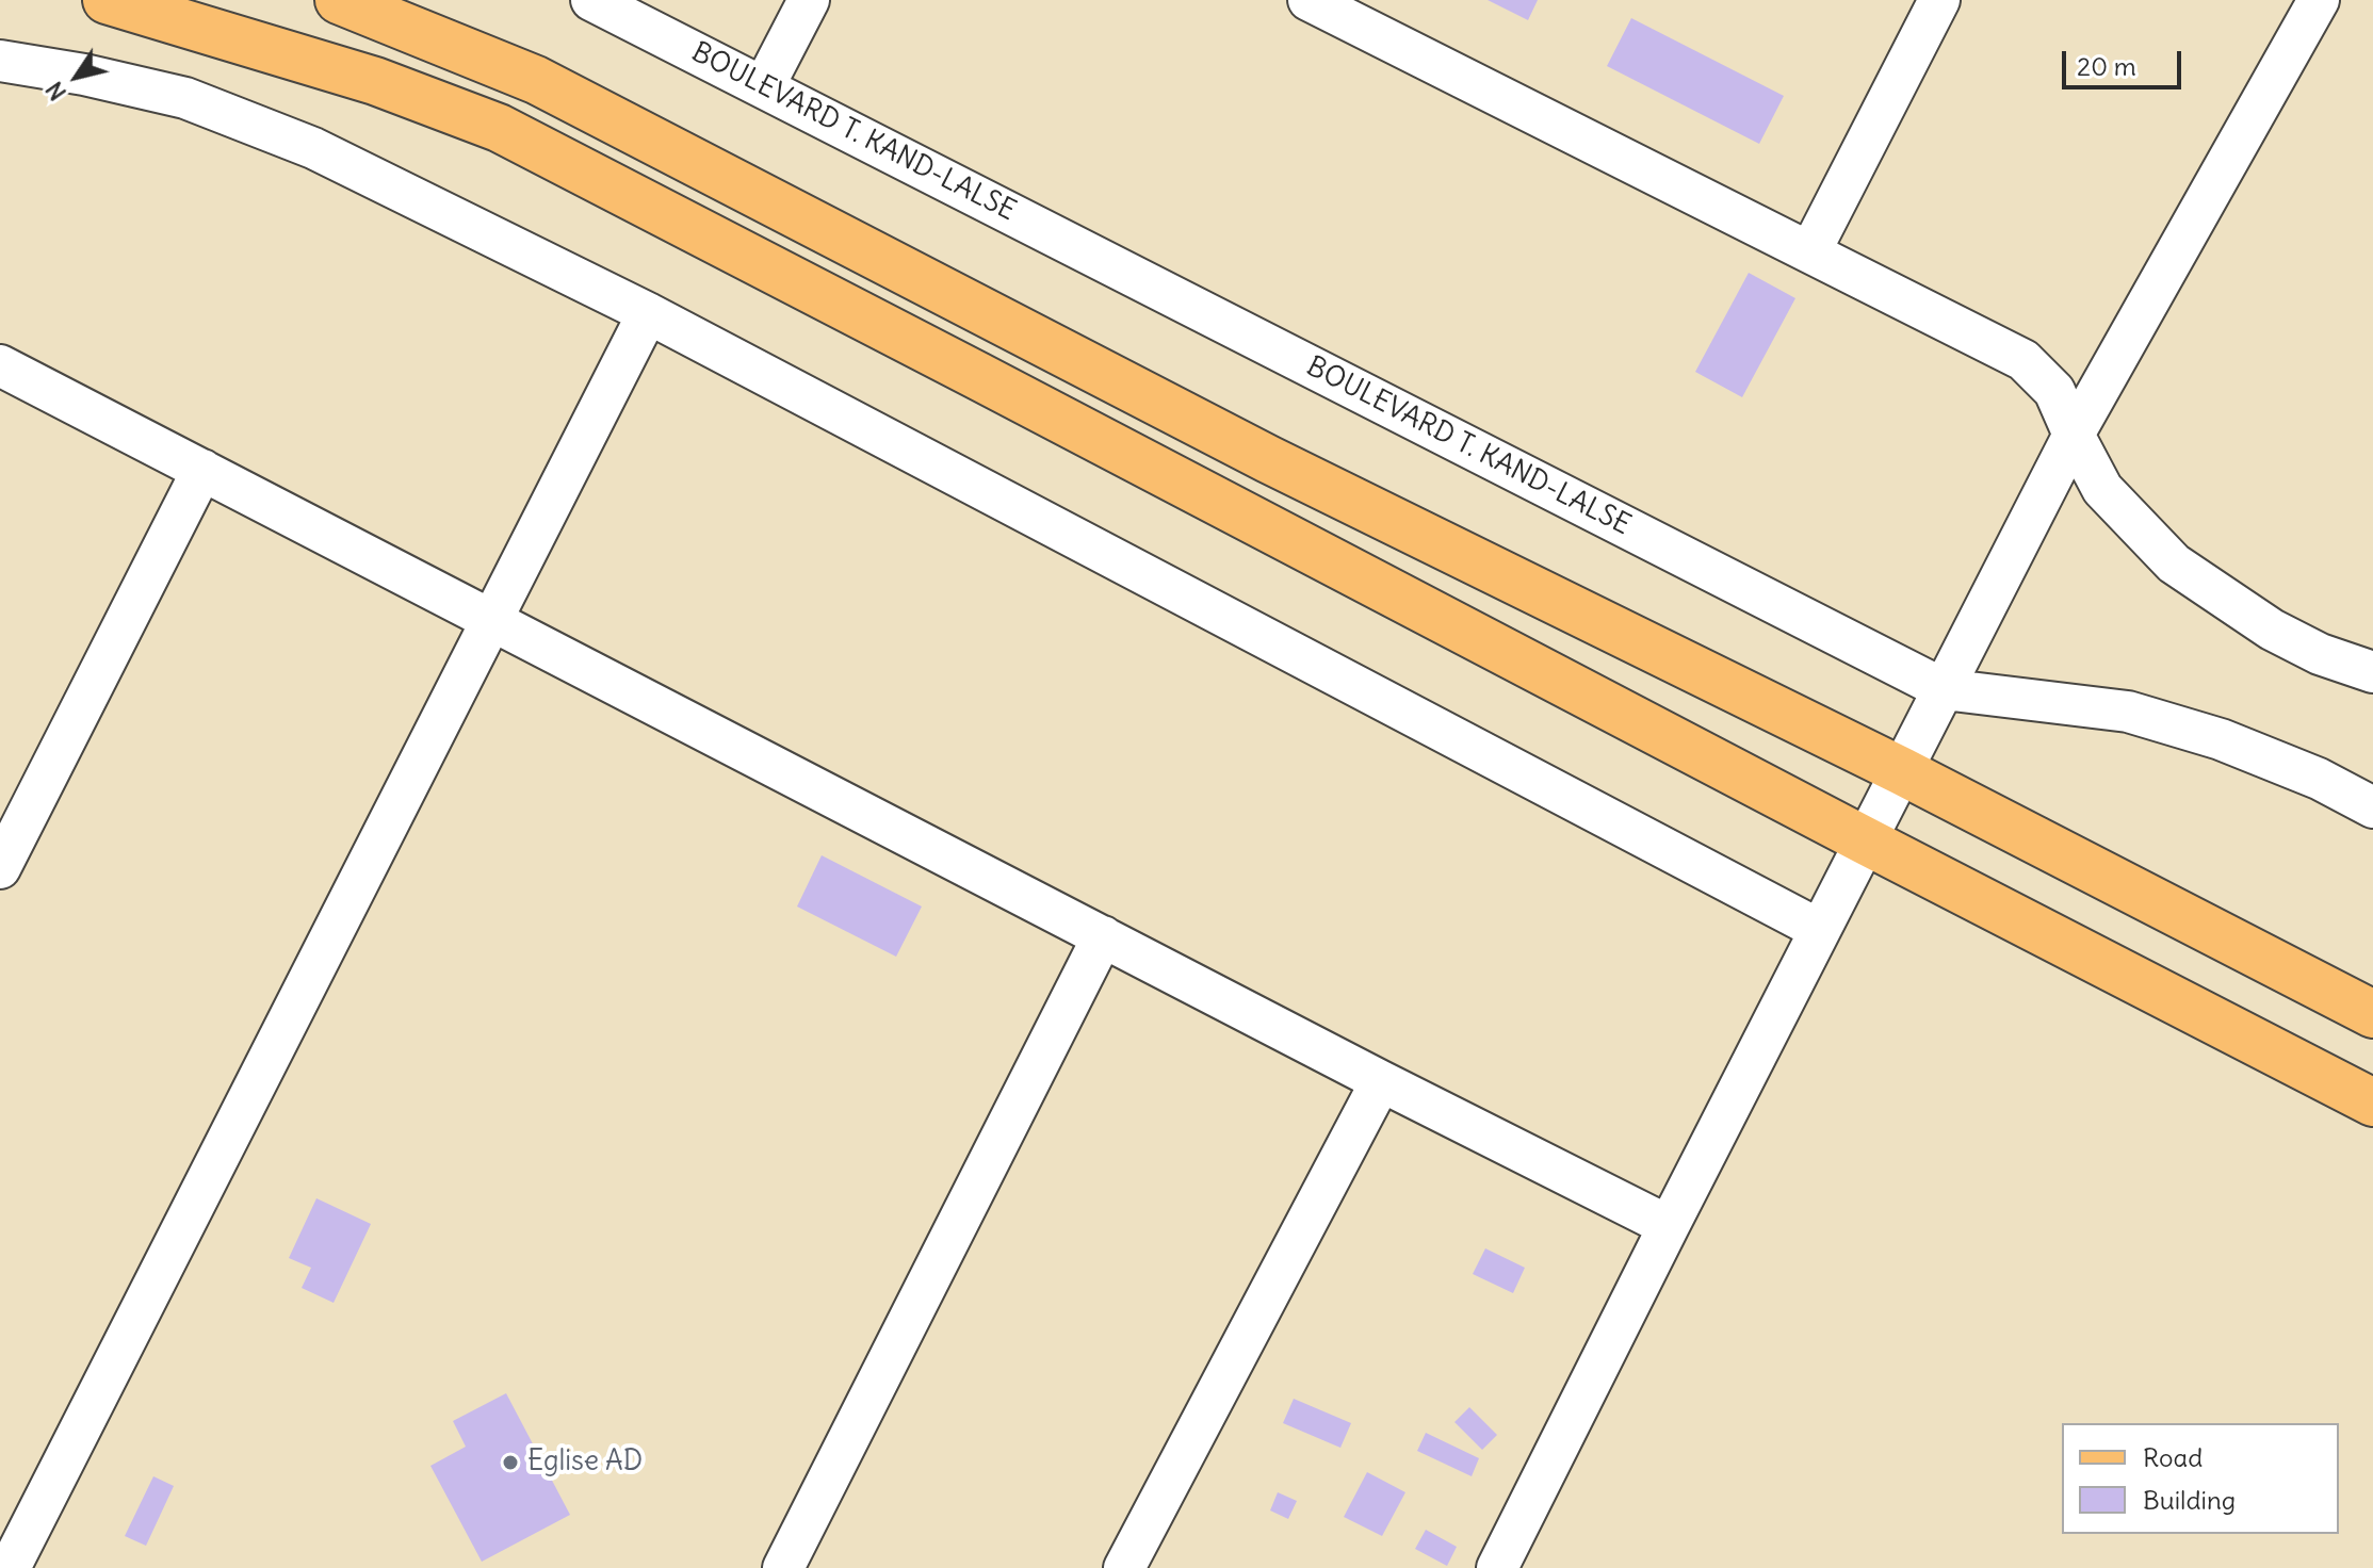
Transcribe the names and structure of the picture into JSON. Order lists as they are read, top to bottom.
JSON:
{
  "streets": {
    "street": ["BOULEVARD T. KAND-LALSE"]
  },
  "places": ["Eglise AD"],
  "legend": ["Road", "Building"],
  "scale_bar": "20 m",
  "north": "bottom left"
}
